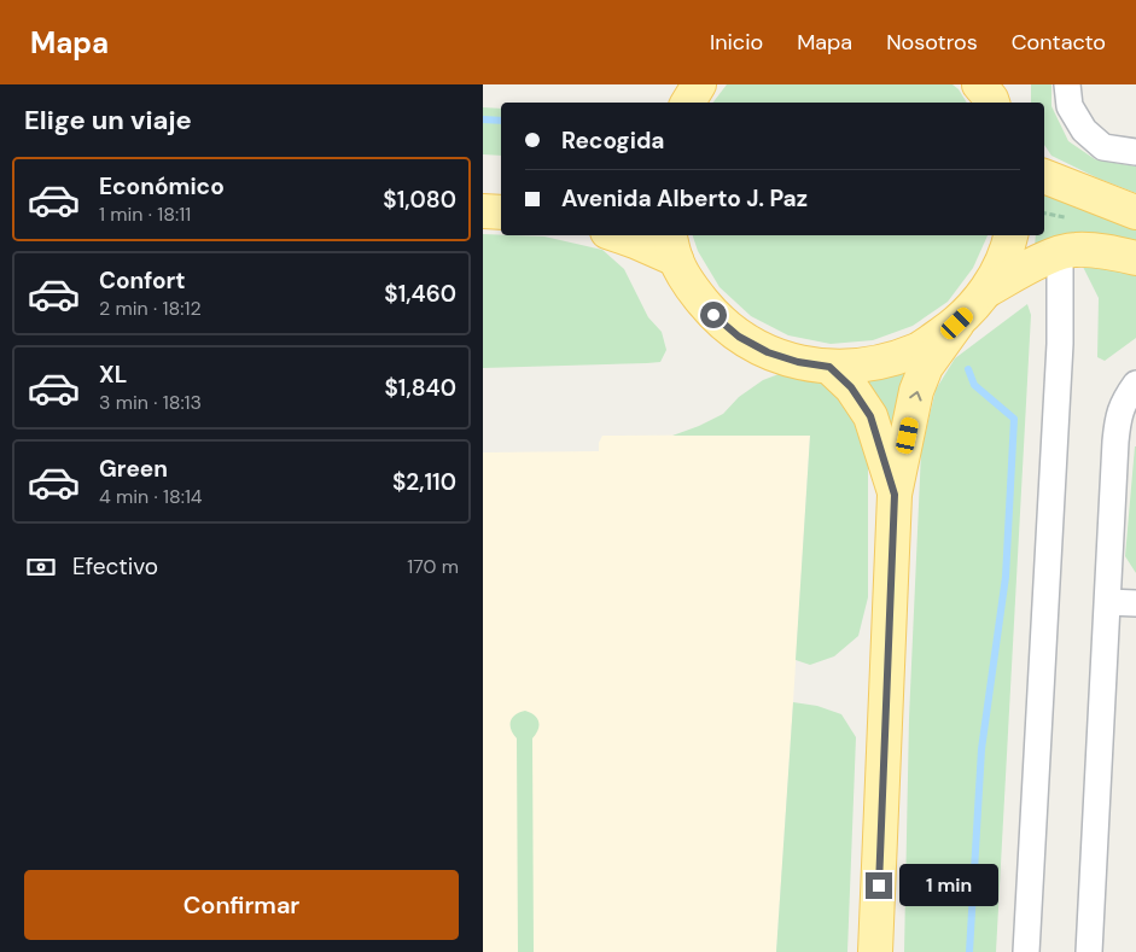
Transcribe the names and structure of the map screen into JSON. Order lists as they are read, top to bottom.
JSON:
{
  "page": {
    "header": "Mapa",
    "nav": [
      "Inicio",
      "Mapa",
      "Nosotros",
      "Contacto"
    ],
    "heading": "Elige un viaje",
    "banner": ["Recogida", "Avenida Alberto J. Paz"],
    "list": [
      {
        "name": "Económico",
        "note": "1 min · 18:11",
        "value": "$1,080"
      },
      {
        "name": "Confort",
        "note": "2 min · 18:12",
        "value": "$1,460"
      },
      {
        "name": "XL",
        "note": "3 min · 18:13",
        "value": "$1,840"
      },
      {
        "name": "Green",
        "note": "4 min · 18:14",
        "value": "$2,110"
      }
    ],
    "pay": ["Efectivo", "170 m"],
    "buttons": "Confirmar",
    "bubble": "1 min"
  }
}
